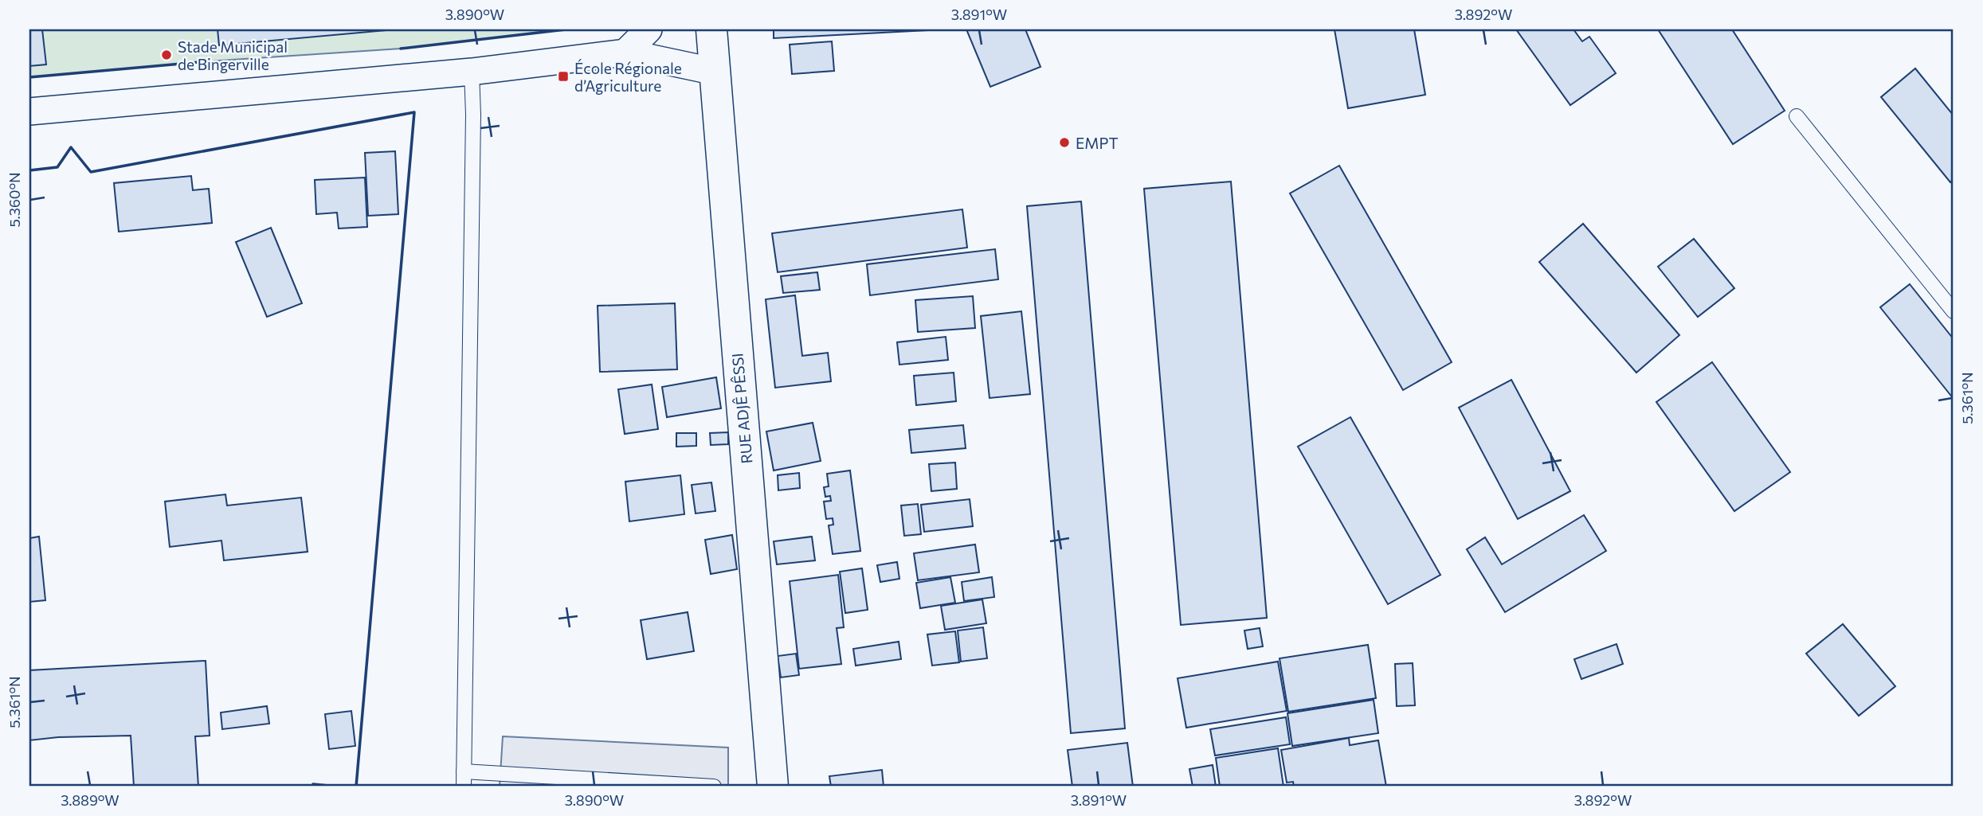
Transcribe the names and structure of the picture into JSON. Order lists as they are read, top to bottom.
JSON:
{
  "streets": {
    "street": ["RUE ADJÊ PÊSSI"]
  },
  "places": {
    "other": ["Stade Municipal de Bingerville", "EMPT"],
    "transit": ["École Régionale d’Agriculture"]
  },
  "coordinates": [
    "3.890°W",
    "3.891°W",
    "3.892°W",
    "5.360°N",
    "5.361°N",
    "3.889°W"
  ]
}
